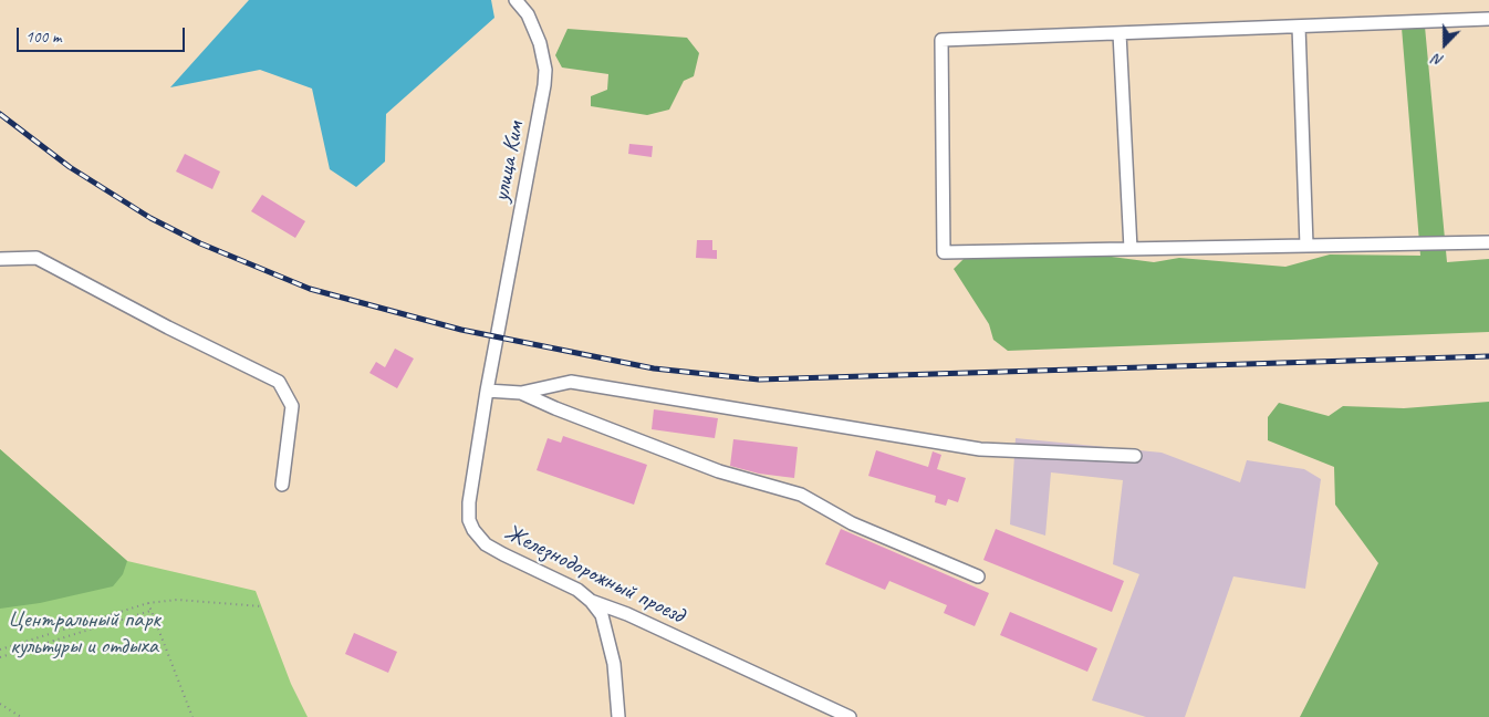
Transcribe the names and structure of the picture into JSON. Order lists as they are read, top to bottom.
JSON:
{
  "streets": {
    "street": ["улица Ким", "Железнодорожный проезд"]
  },
  "crossings": [
    ["улица Ким", "Железнодорожный проезд"]
  ],
  "parks": ["Центральный парк культуры и отдыха"],
  "scale_bar": "100 m",
  "north": "bottom"
}
